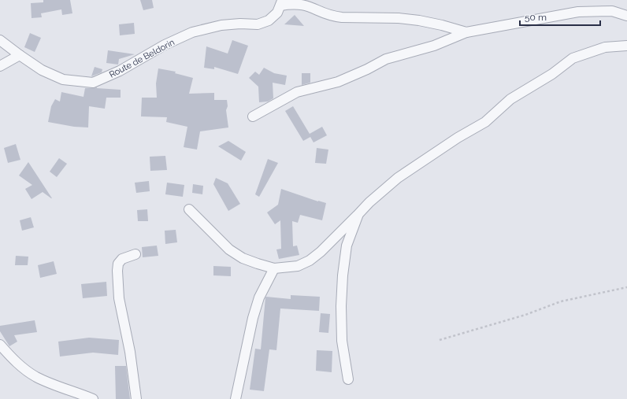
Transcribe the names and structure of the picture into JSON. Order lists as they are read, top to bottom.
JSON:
{
  "streets": {
    "street": ["Route de Beldorin"]
  },
  "scale_bar": "50 m"
}
